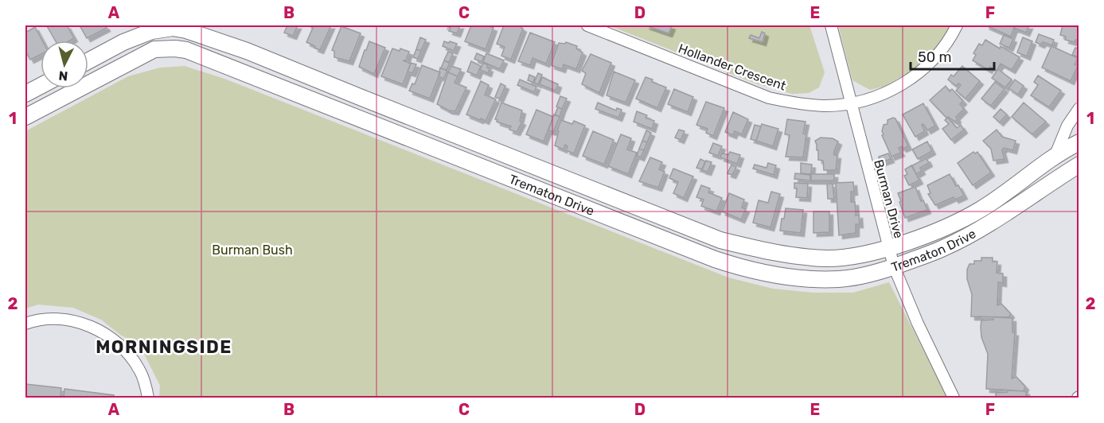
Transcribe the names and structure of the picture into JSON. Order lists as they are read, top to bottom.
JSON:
{
  "streets": {
    "street": ["Hollander Crescent", "Trematon Drive", "Burman Drive"]
  },
  "crossings": [
    ["Hollander Crescent", "Burman Drive"],
    ["Trematon Drive", "Burman Drive"]
  ],
  "districts": ["MORNINGSIDE"],
  "parks": ["Burman Bush"],
  "scale_bar": "50 m",
  "north": "bottom",
  "grid": {
    "columns": [
      "A",
      "B",
      "C",
      "D",
      "E",
      "F"
    ],
    "rows": ["1", "2"]
  }
}
